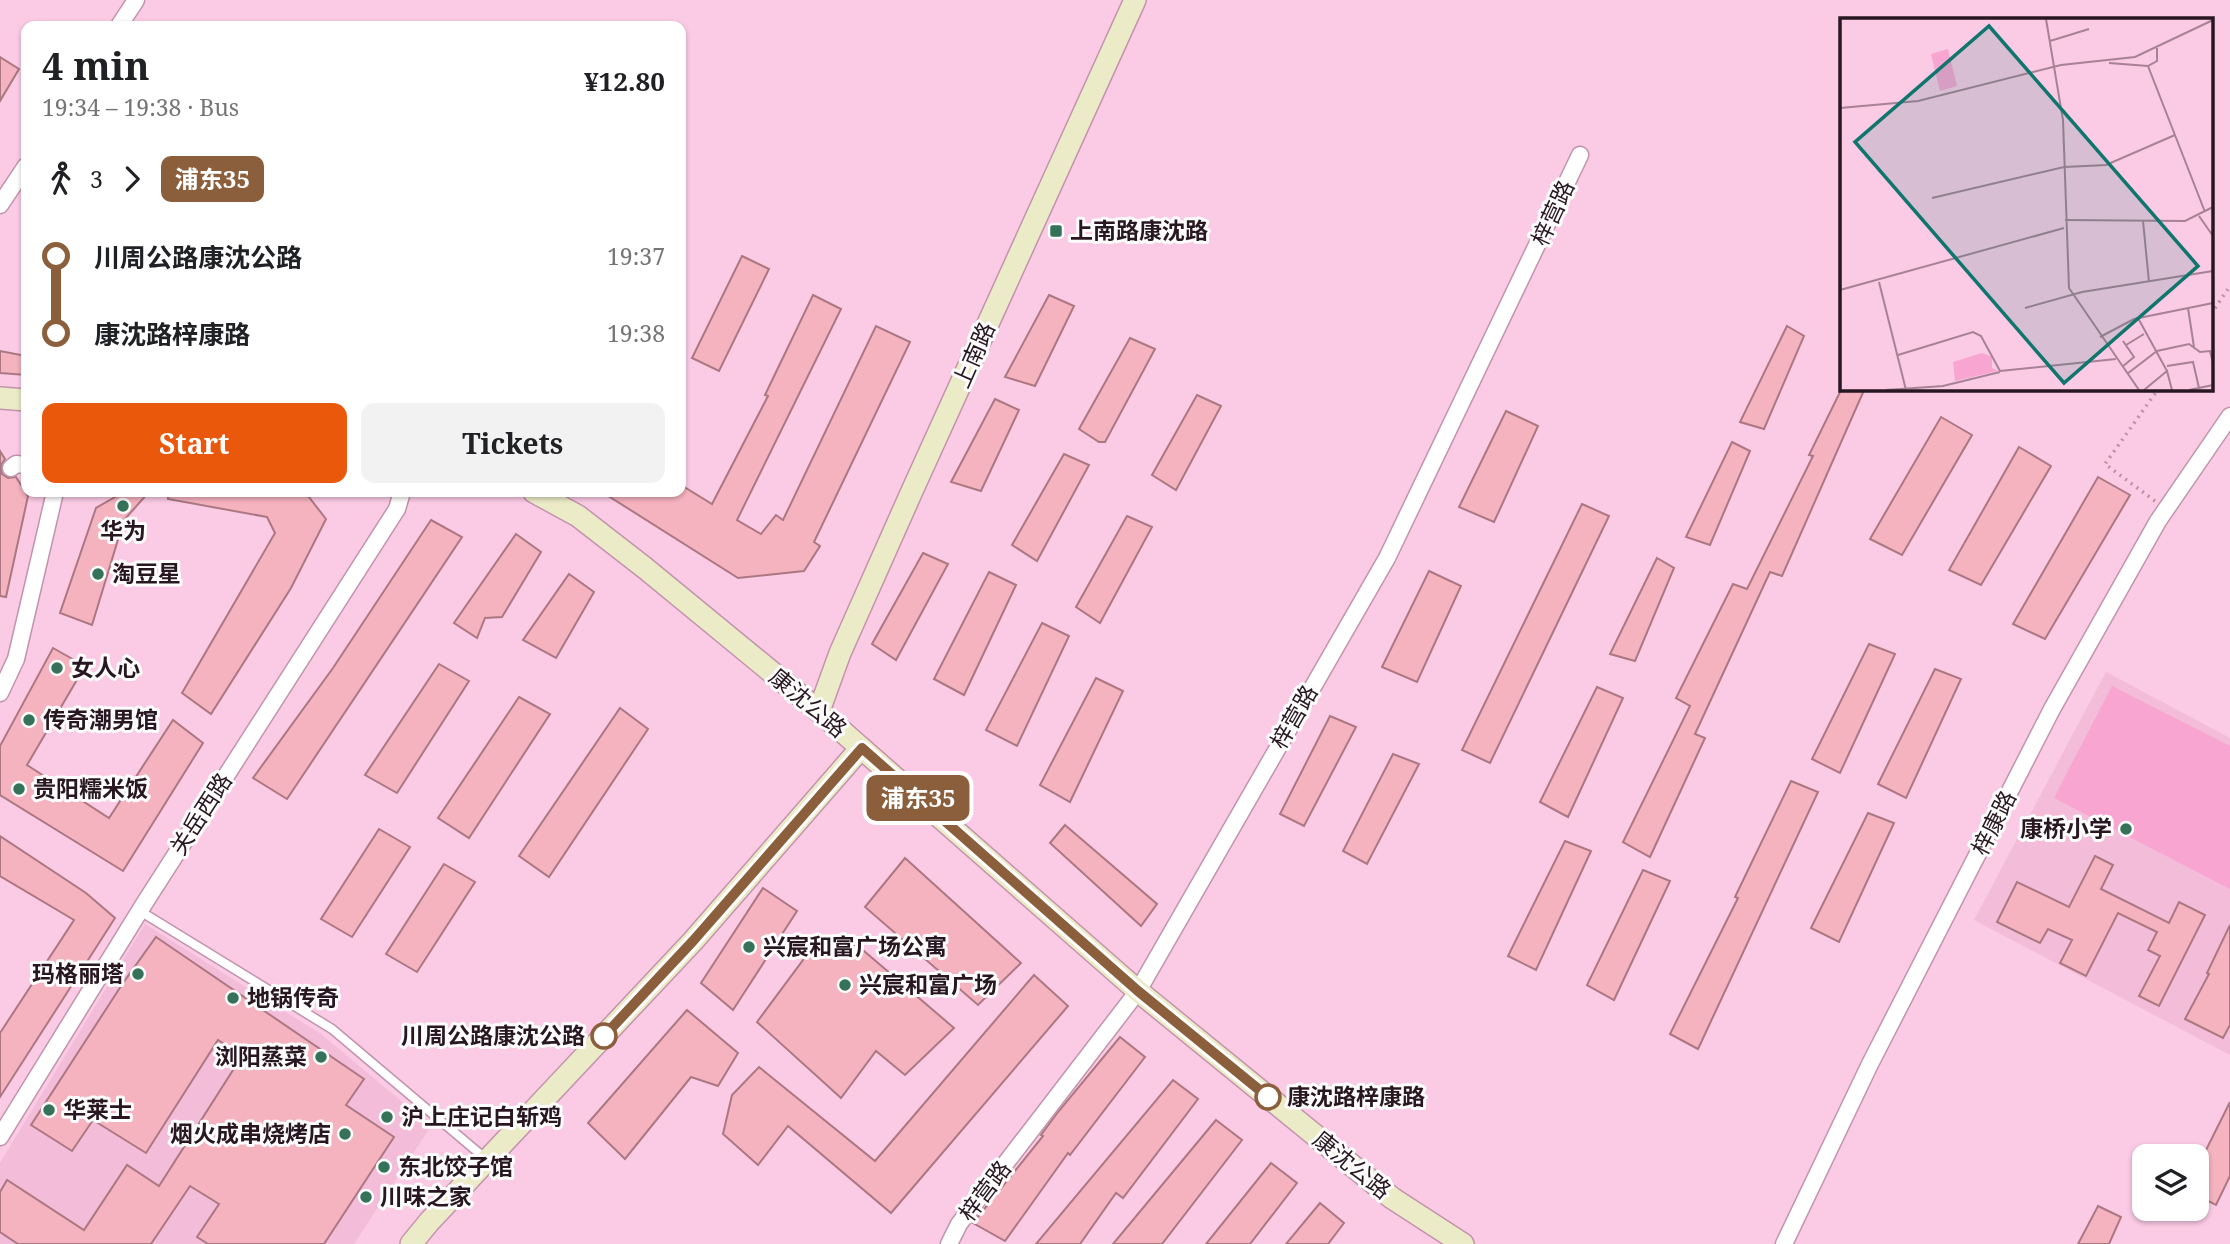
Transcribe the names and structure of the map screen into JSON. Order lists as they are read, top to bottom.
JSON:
{
  "streets": {
    "street": [
      "梓营路",
      "上南路",
      "康沈公路",
      "关岳西路",
      "梓康路"
    ]
  },
  "crossings": [
    ["梓营路", "康沈公路"],
    ["上南路", "康沈公路"]
  ],
  "places": {
    "transit": ["上南路康沈路"],
    "other": [
      "华为",
      "淘豆星",
      "女人心",
      "传奇潮男馆",
      "贵阳糯米饭",
      "康桥小学",
      "兴宸和富广场公寓",
      "玛格丽塔",
      "兴宸和富广场",
      "地锅传奇",
      "川周公路康沈公路",
      "浏阳蒸菜",
      "康沈路梓康路",
      "华莱士",
      "沪上庄记白斩鸡",
      "烟火成串烧烤店",
      "东北饺子馆",
      "川味之家"
    ]
  },
  "lines": ["bus line 浦东35"],
  "page": {
    "on_map": "浦东35",
    "heading": ["4 min", "19:34 – 19:38 · Bus", "¥12.80"],
    "legs": ["3", "浦东35"],
    "list": [
      {
        "name": "川周公路康沈公路",
        "value": "19:37"
      },
      {
        "name": "康沈路梓康路",
        "value": "19:38"
      }
    ],
    "buttons": ["Start", "Tickets"]
  }
}
